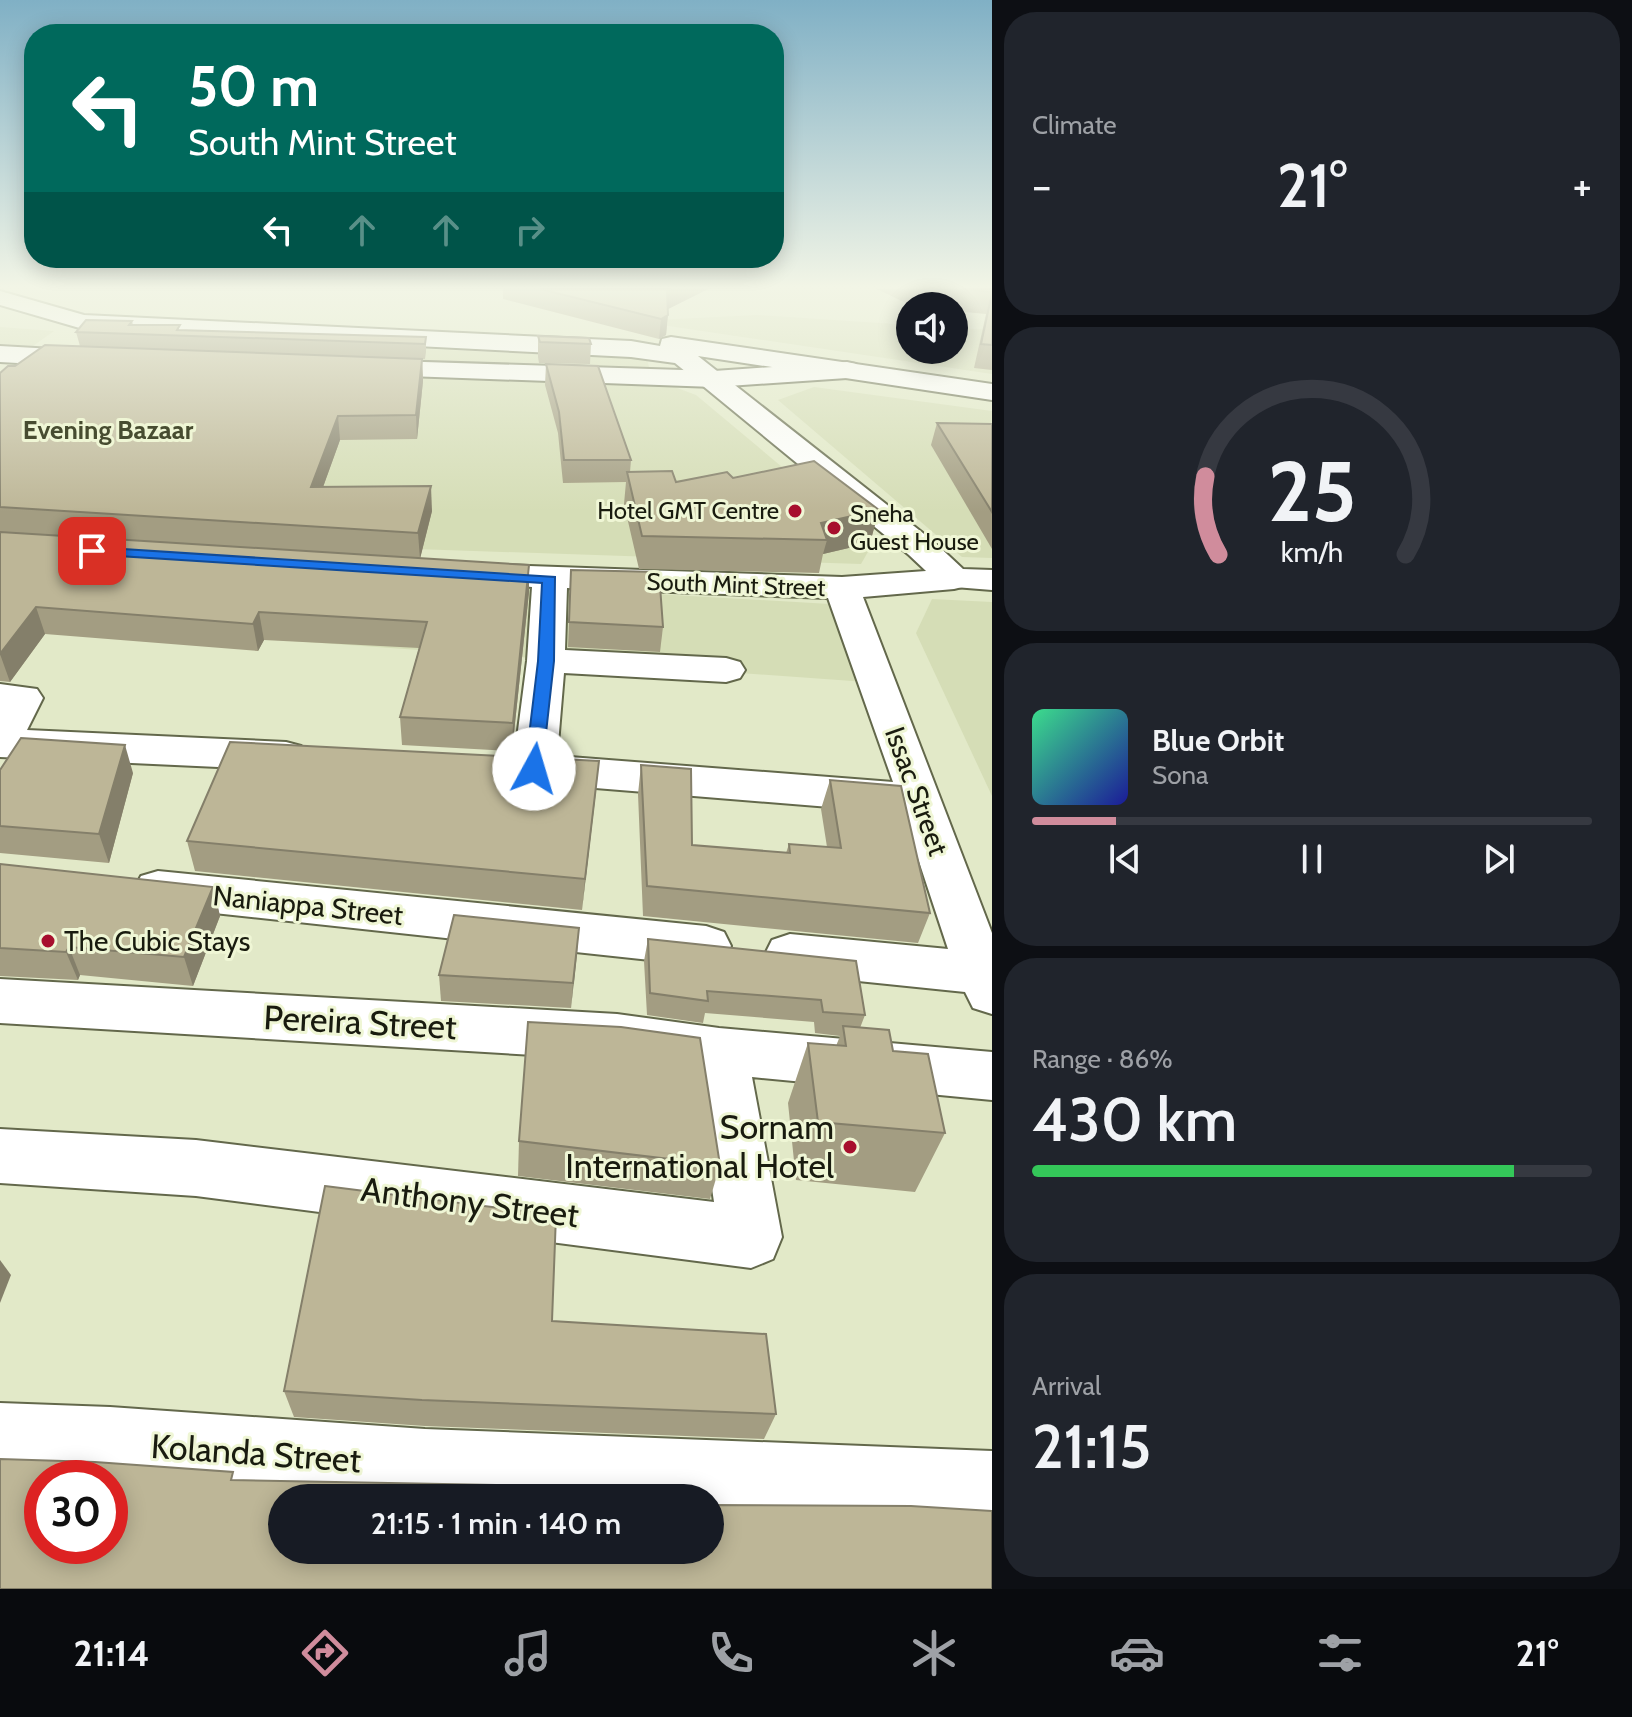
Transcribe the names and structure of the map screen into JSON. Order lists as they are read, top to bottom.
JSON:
{
  "streets": {
    "street": [
      "South Mint Street",
      "Issac Street",
      "Naniappa Street",
      "Pereira Street",
      "Anthony Street",
      "Kolanda Street"
    ]
  },
  "crossings": [
    ["South Mint Street", "Issac Street"],
    ["Issac Street", "Naniappa Street"],
    ["Pereira Street", "Anthony Street"]
  ],
  "districts": ["Evening Bazaar"],
  "places": [
    "Hotel GMT Centre",
    "Sneha Guest House",
    "The Cubic Stays",
    "Sornam International Hotel"
  ],
  "page": {
    "tile": [
      "Climate",
      ["Range · 86%", "430 km"],
      ["Arrival", "21:15"]
    ],
    "turn": ["50 m", "South Mint Street"],
    "heat": ["−", "21°", "+"],
    "song": ["Blue Orbit", "Sona"],
    "limit": "30",
    "trip": "21:15 · 1 min · 140 m",
    "tabs": ["21:14", "21°"],
    "gauge": ["25", "km/h"]
  }
}
